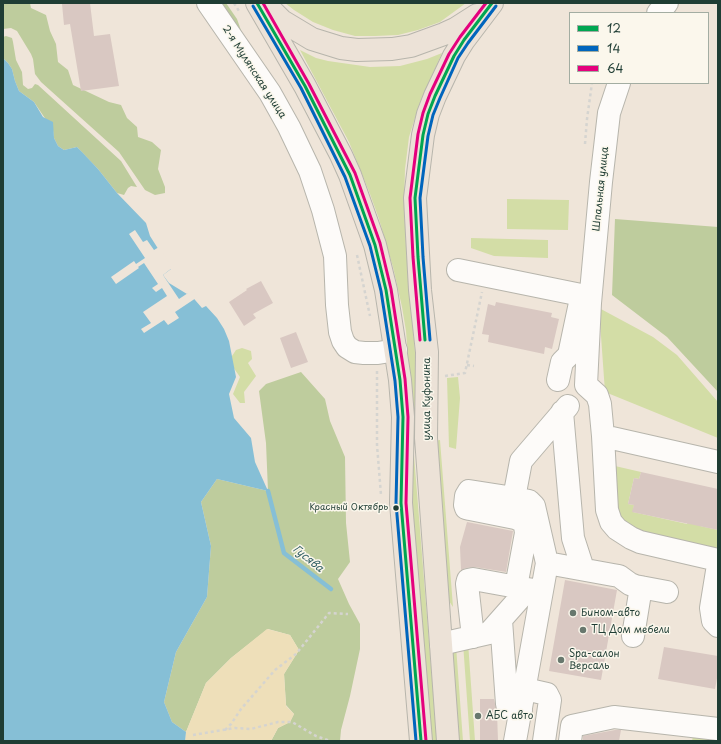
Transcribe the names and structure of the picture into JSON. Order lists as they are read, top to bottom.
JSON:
{
  "streets": {
    "main road": ["улица Куфонина"],
    "street": ["2-я Мулянская улица", "Шпальная улица"]
  },
  "water": ["Гусява"],
  "places": [
    "Красный Октябрь",
    "Бином-авто",
    "ТЦ Дом мебели",
    "Spa-салон Версаль",
    "АБС авто"
  ],
  "lines": ["transit line 12", "transit line 64", "transit line 14"],
  "legend": ["12", "14", "64"]
}
